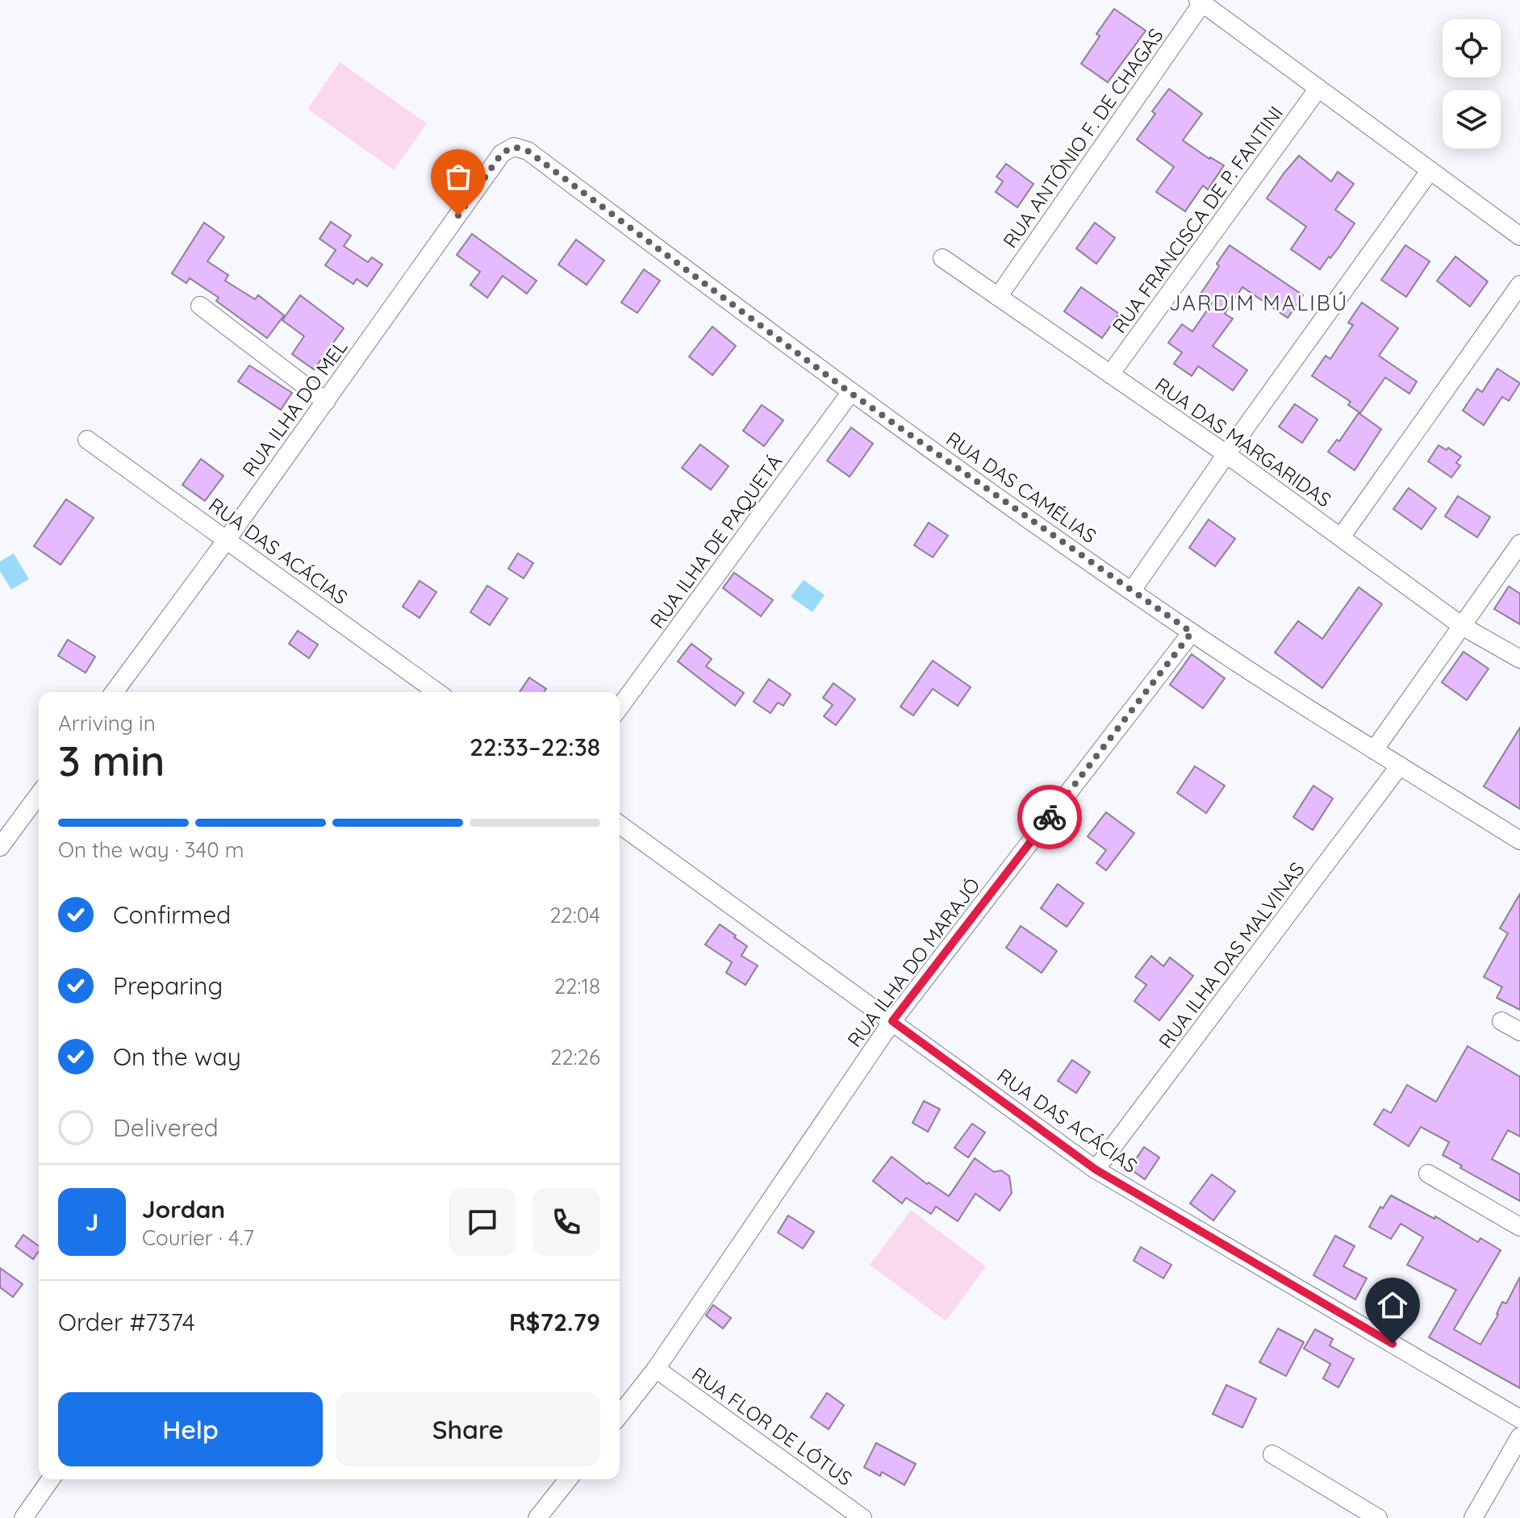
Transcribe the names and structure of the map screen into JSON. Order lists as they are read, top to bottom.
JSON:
{
  "streets": {
    "street": [
      "RUA ANTÔNIO F. DE CHAGAS",
      "RUA FRANCISCA DE P. FANTINI",
      "RUA ILHA DO MEL",
      "RUA DAS MARGARIDAS",
      "RUA DAS CAMÉLIAS",
      "RUA ILHA DE PAQUETÁ",
      "RUA DAS ACÁCIAS",
      "RUA ILHA DAS MALVINAS",
      "RUA ILHA DO MARAJÓ",
      "RUA FLOR DE LÓTUS"
    ]
  },
  "crossings": [
    ["RUA ANTÔNIO F. DE CHAGAS", "RUA DAS MARGARIDAS"],
    ["RUA FRANCISCA DE P. FANTINI", "RUA DAS MARGARIDAS"],
    ["RUA ILHA DO MEL", "RUA DAS CAMÉLIAS"],
    ["RUA ILHA DO MEL", "RUA DAS ACÁCIAS"],
    ["RUA DAS CAMÉLIAS", "RUA ILHA DE PAQUETÁ"],
    ["RUA DAS CAMÉLIAS", "RUA ILHA DAS MALVINAS"],
    ["RUA DAS CAMÉLIAS", "RUA ILHA DO MARAJÓ"],
    ["RUA DAS ACÁCIAS", "RUA ILHA DAS MALVINAS"],
    ["RUA DAS ACÁCIAS", "RUA ILHA DO MARAJÓ"],
    ["RUA ILHA DO MARAJÓ", "RUA FLOR DE LÓTUS"]
  ],
  "districts": ["JARDIM MALIBÚ"],
  "page": {
    "heading": ["3 min", "Arriving in", "22:33–22:38"],
    "panel": [
      "Jordan",
      "Courier · 4.7",
      "Order #7374",
      "R$72.79"
    ],
    "bar": "On the way · 340 m",
    "list": [
      ["Confirmed", "22:04"],
      ["Preparing", "22:18"],
      ["On the way", "22:26"],
      "Delivered"
    ],
    "round": "J",
    "buttons": ["Help", "Share"]
  }
}
